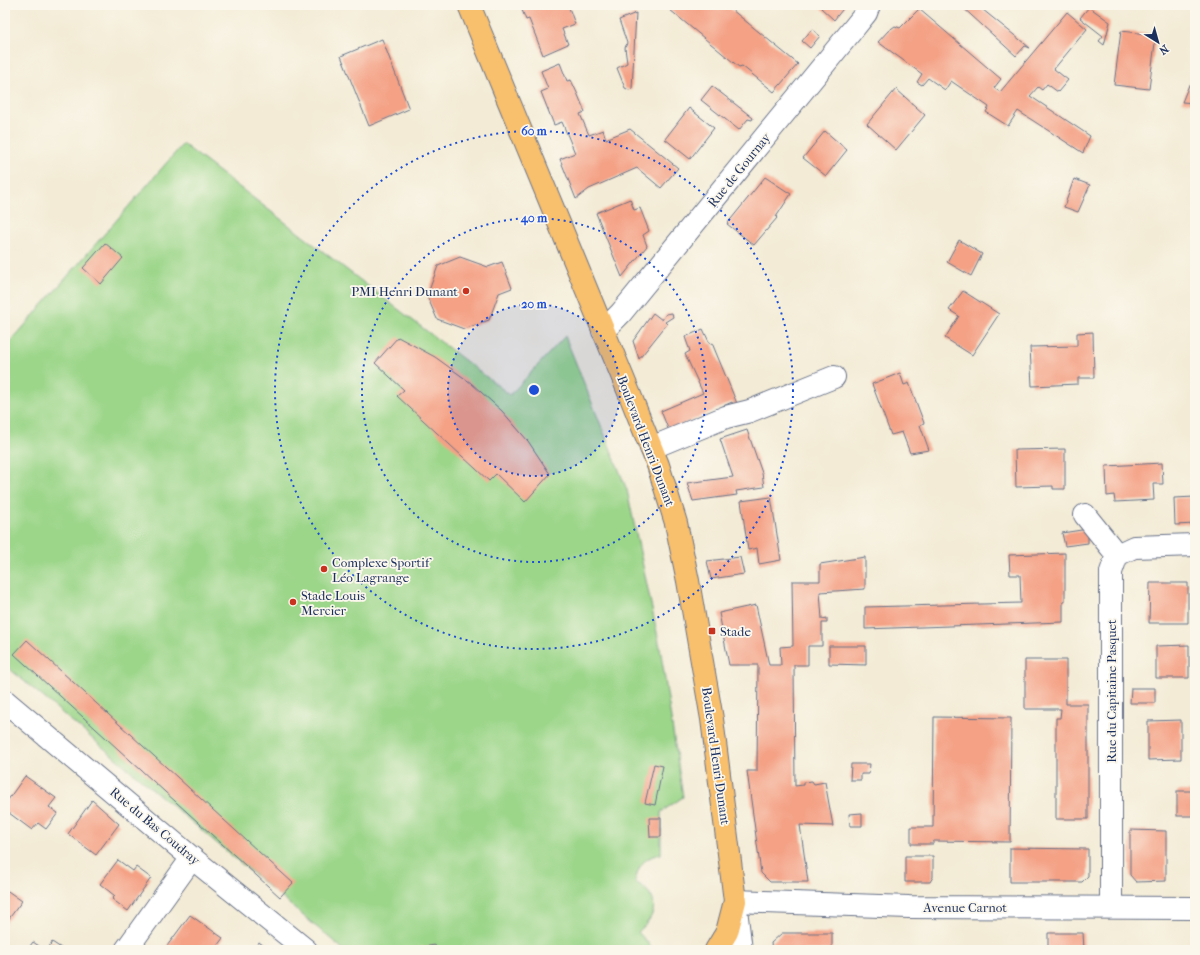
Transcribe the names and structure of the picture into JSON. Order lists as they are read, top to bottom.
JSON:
{
  "streets": {
    "main road": ["Boulevard Henri Dunant"],
    "street": [
      "Rue de Gournay",
      "Rue du Capitaine Pasquet",
      "Rue du Bas Coudray",
      "Avenue Carnot"
    ]
  },
  "crossings": [
    ["Rue de Gournay", "Boulevard Henri Dunant"],
    ["Boulevard Henri Dunant", "Avenue Carnot"],
    ["Rue du Capitaine Pasquet", "Avenue Carnot"]
  ],
  "places": {
    "other": ["PMI Henri Dunant", "Complexe Sportif Léo Lagrange", "Stade Louis Mercier"],
    "transit": ["Stade"]
  },
  "north": "bottom right",
  "rings": ["60 m", "40 m", "20 m"]
}
